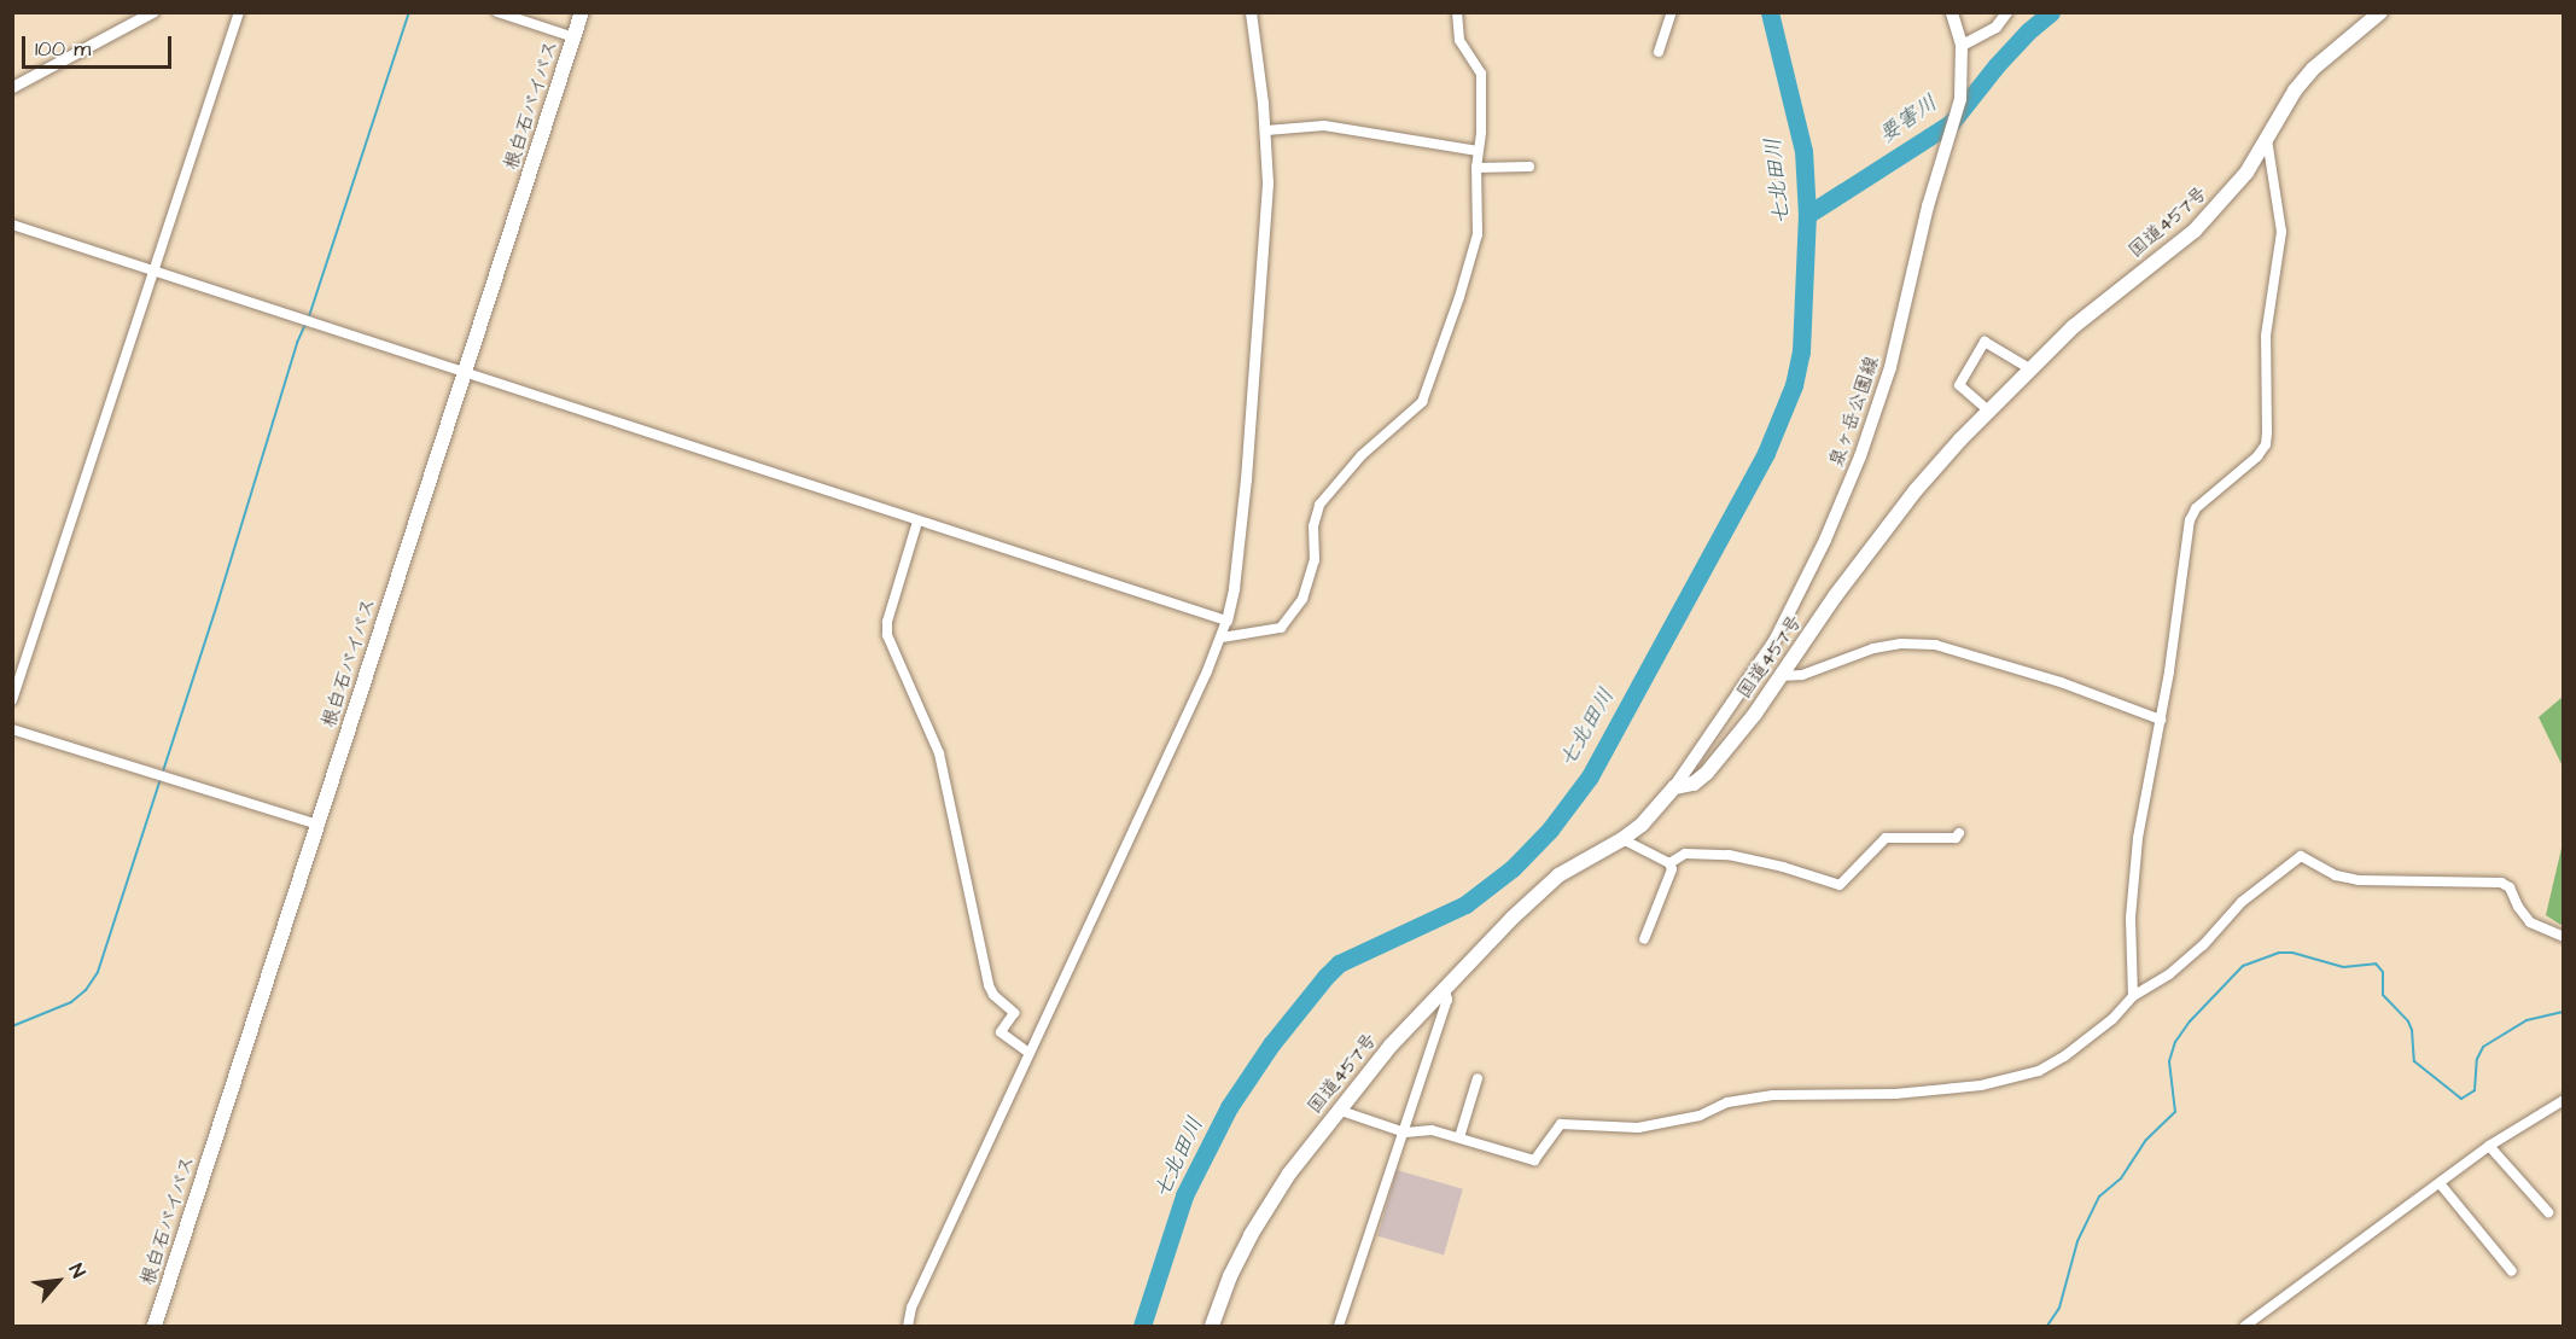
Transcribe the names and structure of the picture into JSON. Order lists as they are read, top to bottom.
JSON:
{
  "streets": {
    "highway": ["根白石バイパス", "国道457号"],
    "main road": ["泉ヶ岳公園線"]
  },
  "crossings": [
    ["国道457号", "泉ヶ岳公園線"]
  ],
  "water": ["要害川", "七北田川"],
  "scale_bar": "100 m",
  "north": "top right"
}
